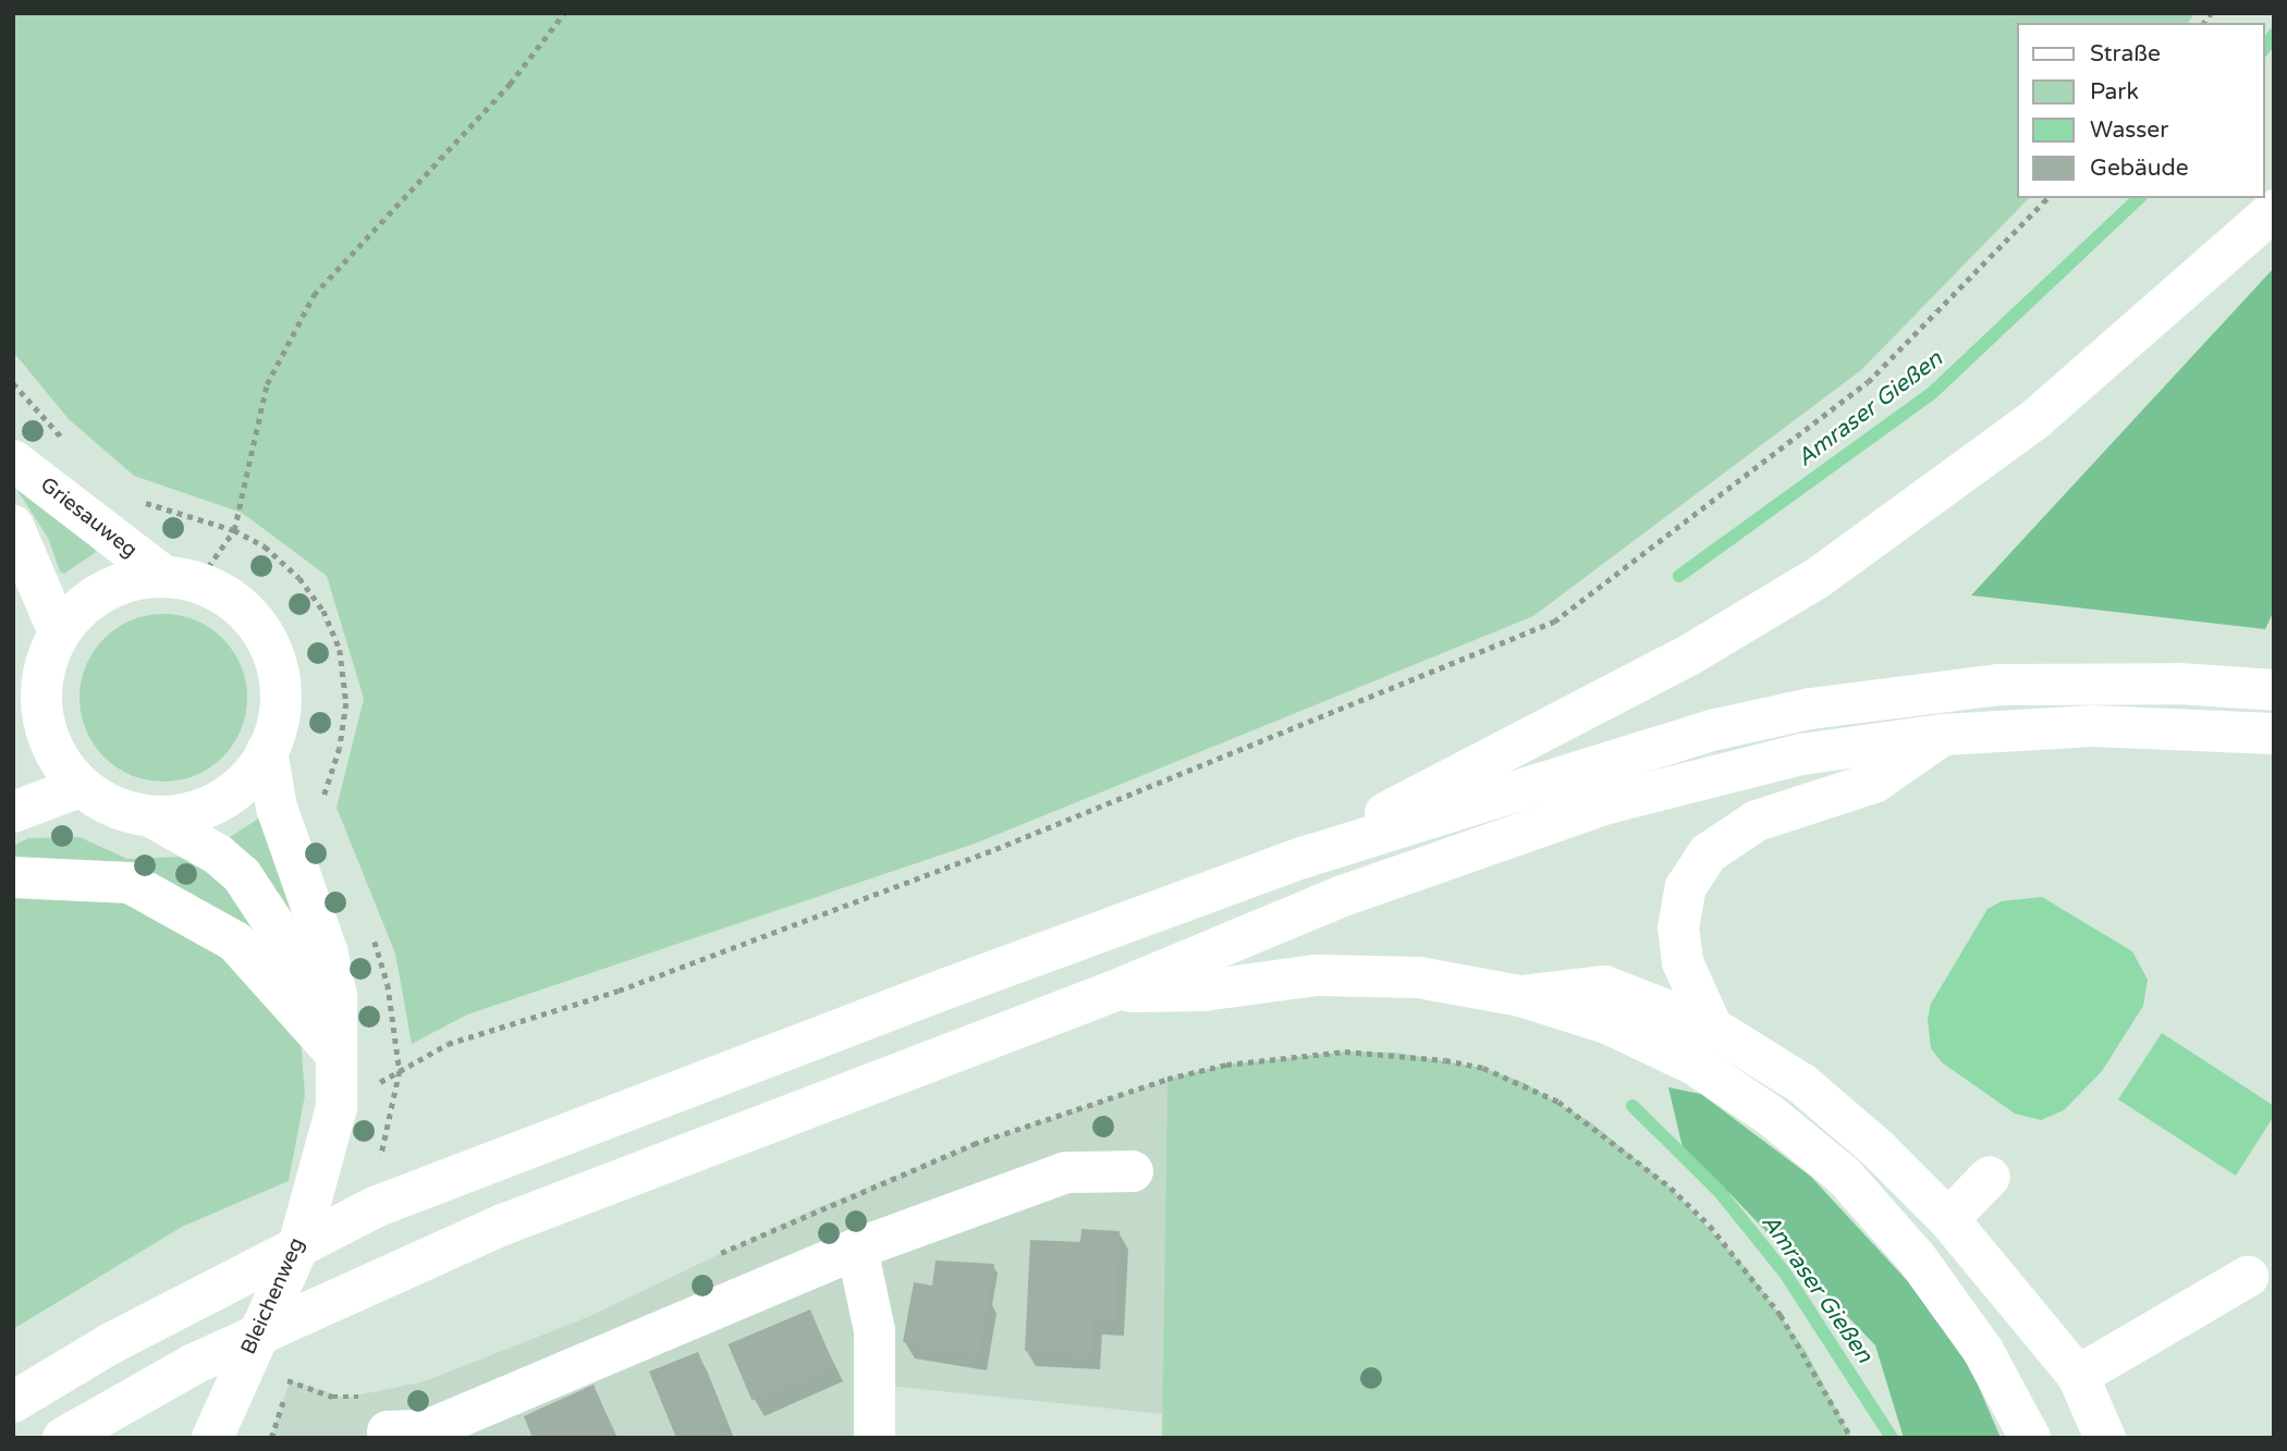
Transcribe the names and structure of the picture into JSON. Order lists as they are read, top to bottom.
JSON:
{
  "streets": {
    "main road": ["Griesauweg", "Bleichenweg"]
  },
  "crossings": [
    ["Griesauweg", "Bleichenweg"]
  ],
  "water": ["Amraser Gießen"],
  "legend": [
    "Straße",
    "Park",
    "Wasser",
    "Gebäude"
  ]
}
